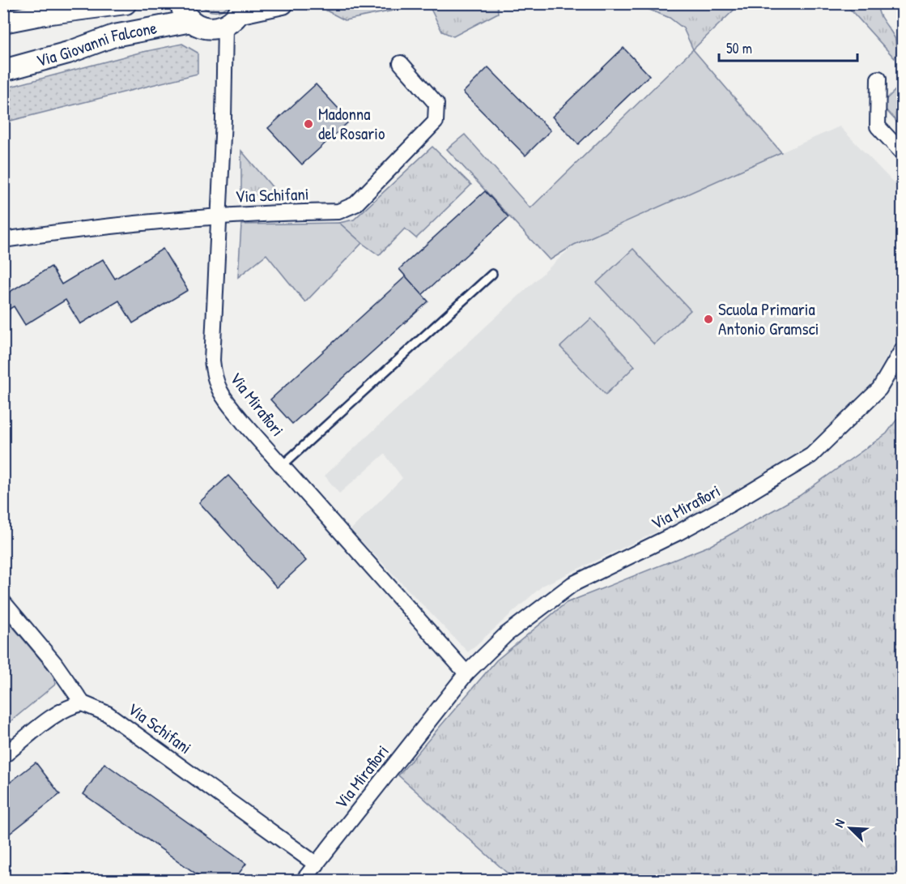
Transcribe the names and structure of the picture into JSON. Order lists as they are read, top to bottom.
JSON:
{
  "streets": {
    "street": ["Via Giovanni Falcone", "Via Schifani", "Via Mirafiori"]
  },
  "crossings": [
    ["Via Giovanni Falcone", "Via Mirafiori"],
    ["Via Schifani", "Via Mirafiori"]
  ],
  "places": ["Madonna del Rosario", "Scuola Primaria Antonio Gramsci"],
  "scale_bar": "50 m",
  "north": "top left"
}
